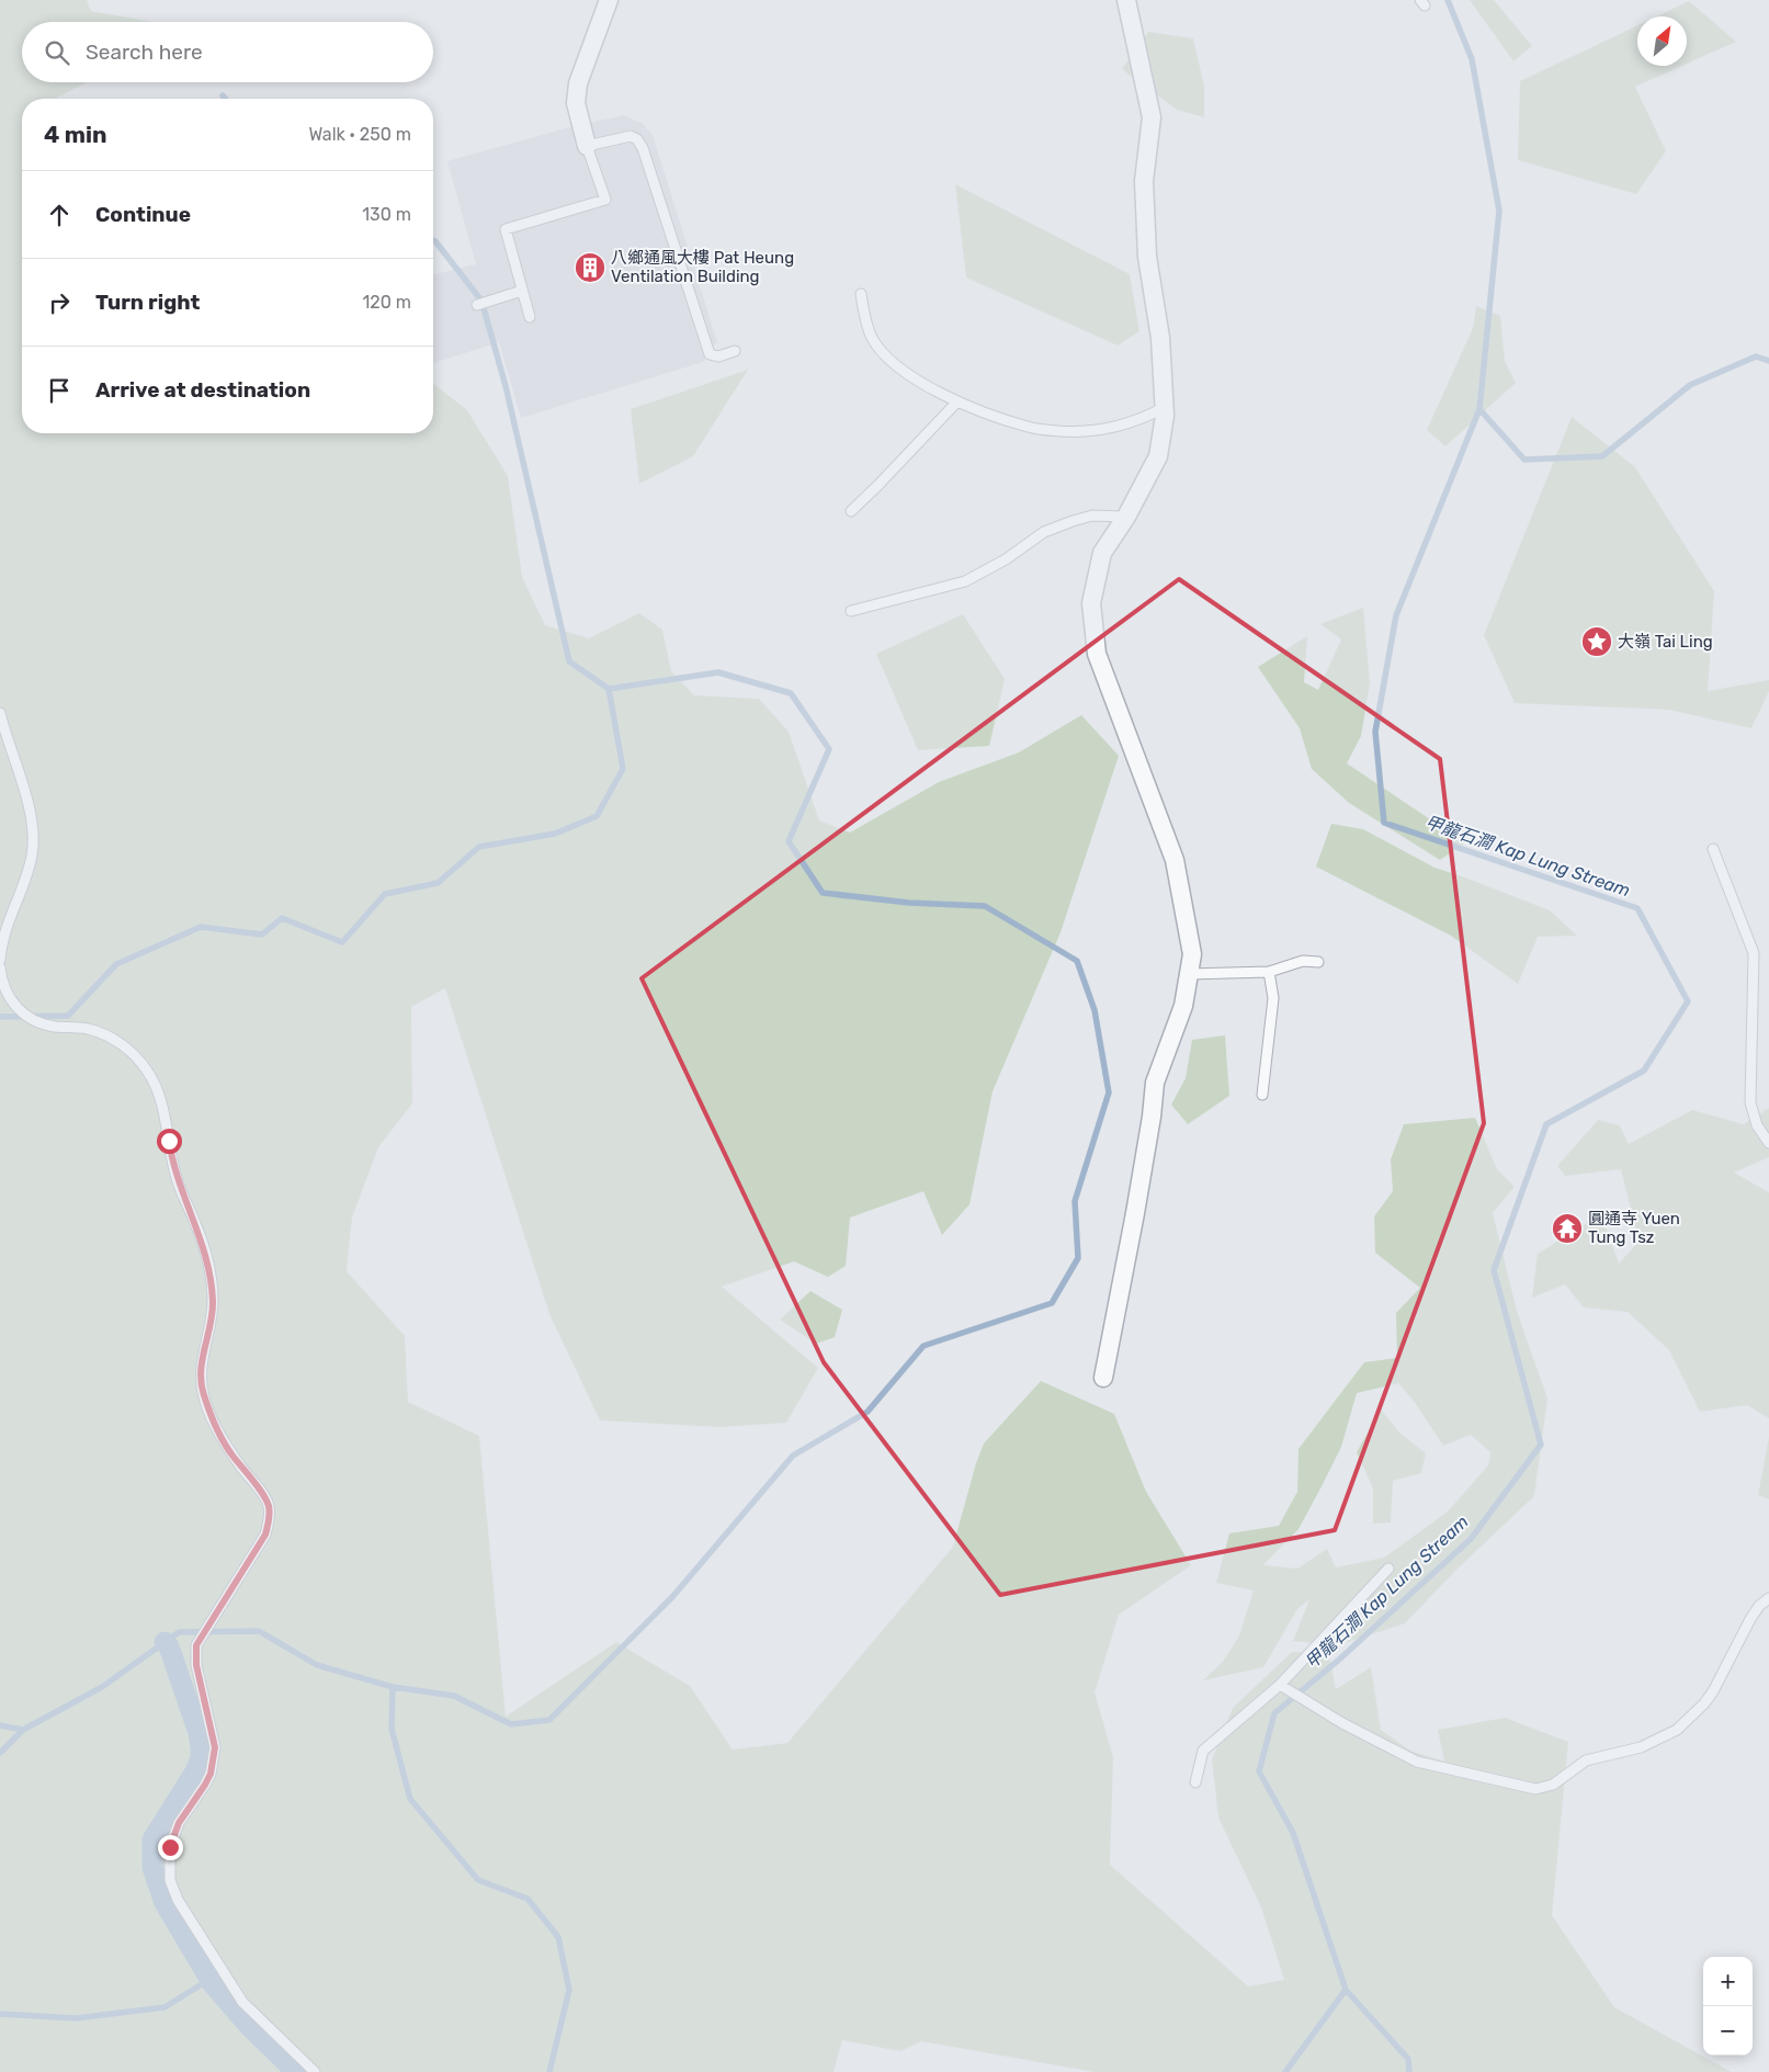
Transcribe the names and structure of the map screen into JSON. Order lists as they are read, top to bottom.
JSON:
{
  "water": ["甲龍石澗 Kap Lung Stream"],
  "places": {
    "building": ["八鄉通風大樓 Pat Heung Ventilation Building"],
    "place": ["大嶺 Tai Ling"],
    "temple": ["圓通寺 Yuen Tung Tsz"]
  },
  "north": "top right",
  "page": {
    "search": "Search here",
    "heading": ["4 min", "Walk · 250 m"],
    "list": [
      ["Continue", "130 m"],
      ["Turn right", "120 m"],
      "Arrive at destination"
    ],
    "map_buttons": ["+", "−"]
  }
}
